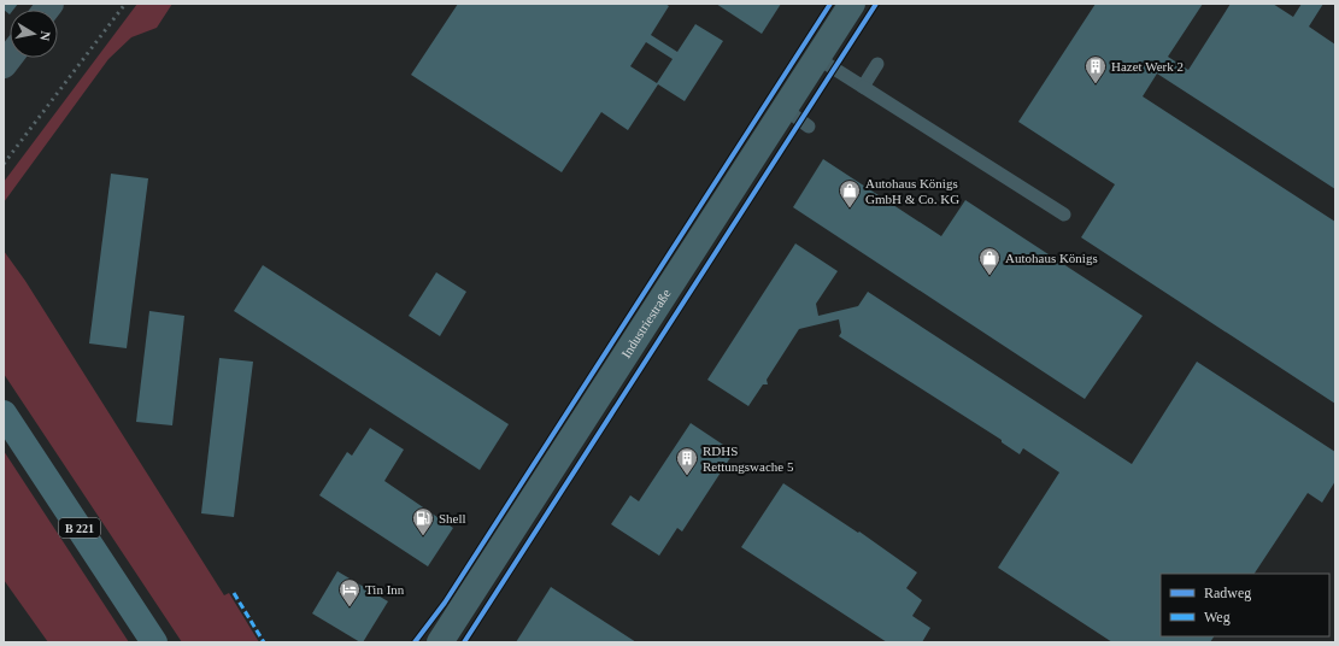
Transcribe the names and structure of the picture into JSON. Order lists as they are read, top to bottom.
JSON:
{
  "streets": {
    "main road": ["B 221"],
    "street": ["Industriestraße"]
  },
  "places": {
    "building": ["Hazet Werk 2", "RDHS Rettungswache 5"],
    "shop": ["Autohaus Königs GmbH & Co. KG", "Autohaus Königs"],
    "fuel station": ["Shell"],
    "hotel": ["Tin Inn"]
  },
  "legend": ["Radweg", "Weg"],
  "north": "right"
}
